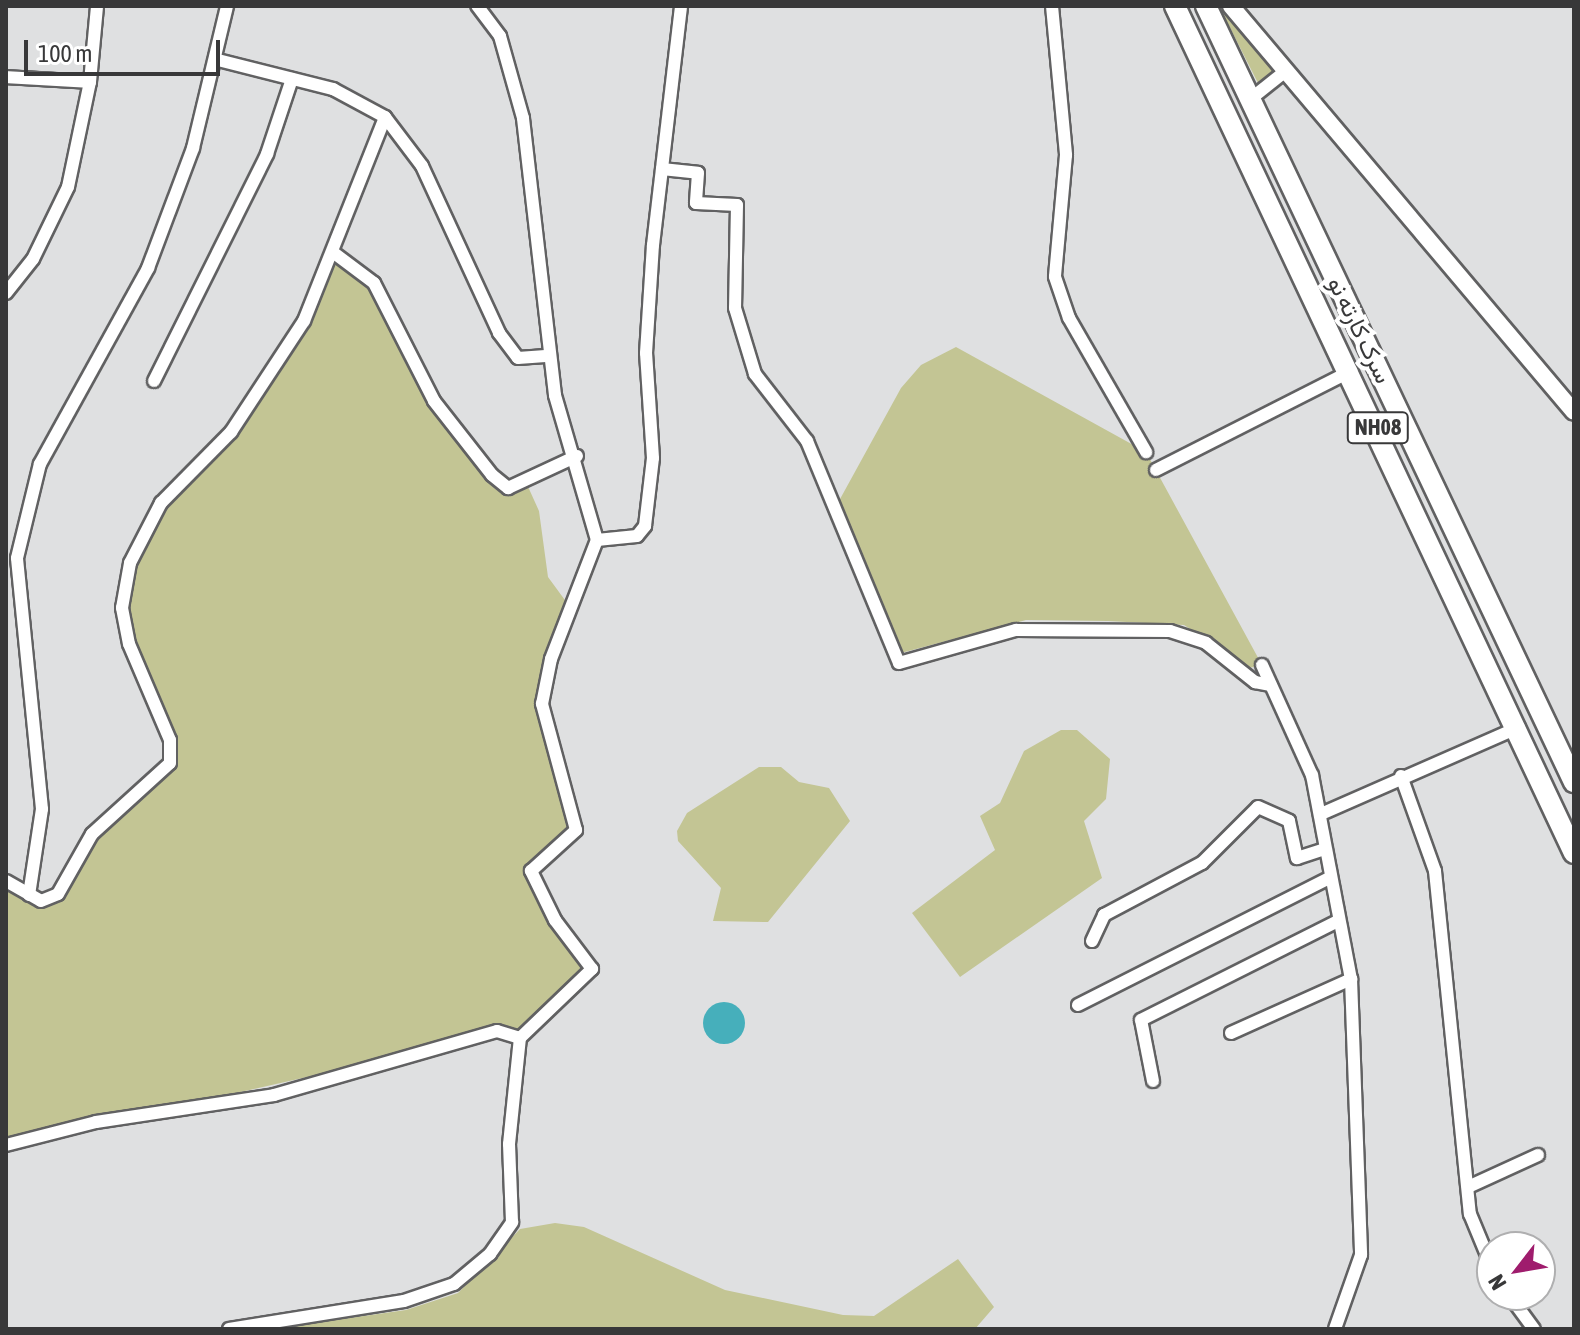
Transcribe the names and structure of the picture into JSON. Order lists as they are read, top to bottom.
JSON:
{
  "streets": {
    "highway": ["سرک کارته نو", "NH08"]
  },
  "scale_bar": "100 m",
  "north": "bottom left"
}
